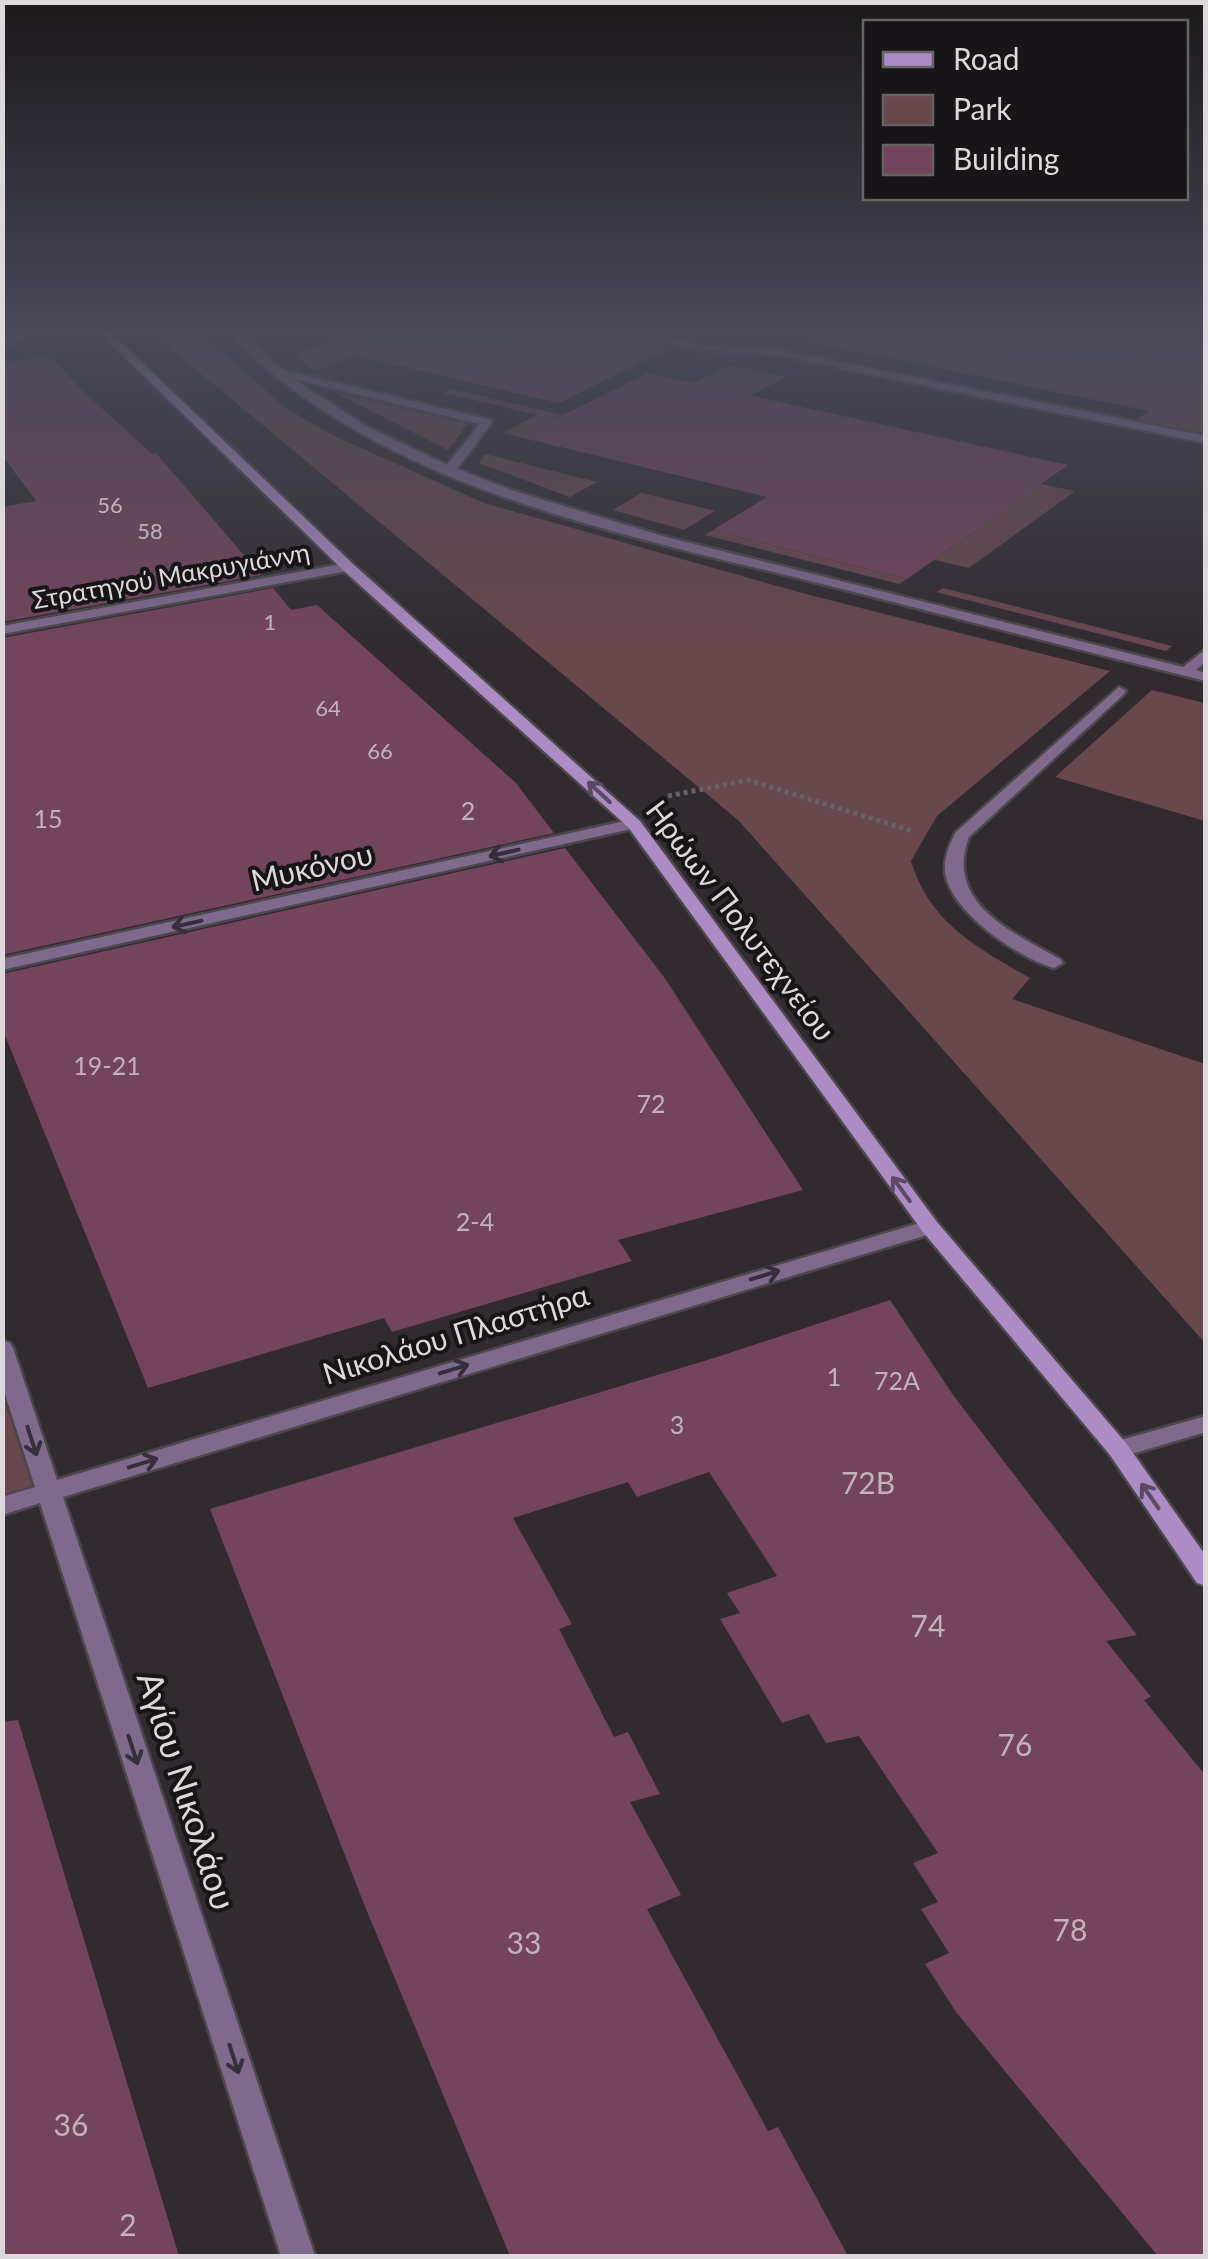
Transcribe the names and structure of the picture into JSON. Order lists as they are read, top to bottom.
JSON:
{
  "streets": {
    "street": [
      "Στρατηγού Μακρυγιάννη",
      "Μυκόνου",
      "Ηρώων Πολυτεχνείου",
      "Νικολάου Πλαστήρα",
      "Αγίου Νικολάου"
    ]
  },
  "crossings": [
    ["Στρατηγού Μακρυγιάννη", "Ηρώων Πολυτεχνείου"],
    ["Μυκόνου", "Ηρώων Πολυτεχνείου"],
    ["Ηρώων Πολυτεχνείου", "Νικολάου Πλαστήρα"],
    ["Νικολάου Πλαστήρα", "Αγίου Νικολάου"]
  ],
  "one_way": [
    "Μυκόνου",
    "Ηρώων Πολυτεχνείου",
    "Νικολάου Πλαστήρα",
    "Αγίου Νικολάου"
  ],
  "house_numbers": [
    "56",
    "58",
    "1",
    "64",
    "66",
    "2",
    "15",
    "19-21",
    "72",
    "2-4",
    "1",
    "72Α",
    "3",
    "72Β",
    "74",
    "76",
    "78",
    "33",
    "36",
    "2"
  ],
  "legend": ["Road", "Park", "Building"]
}
